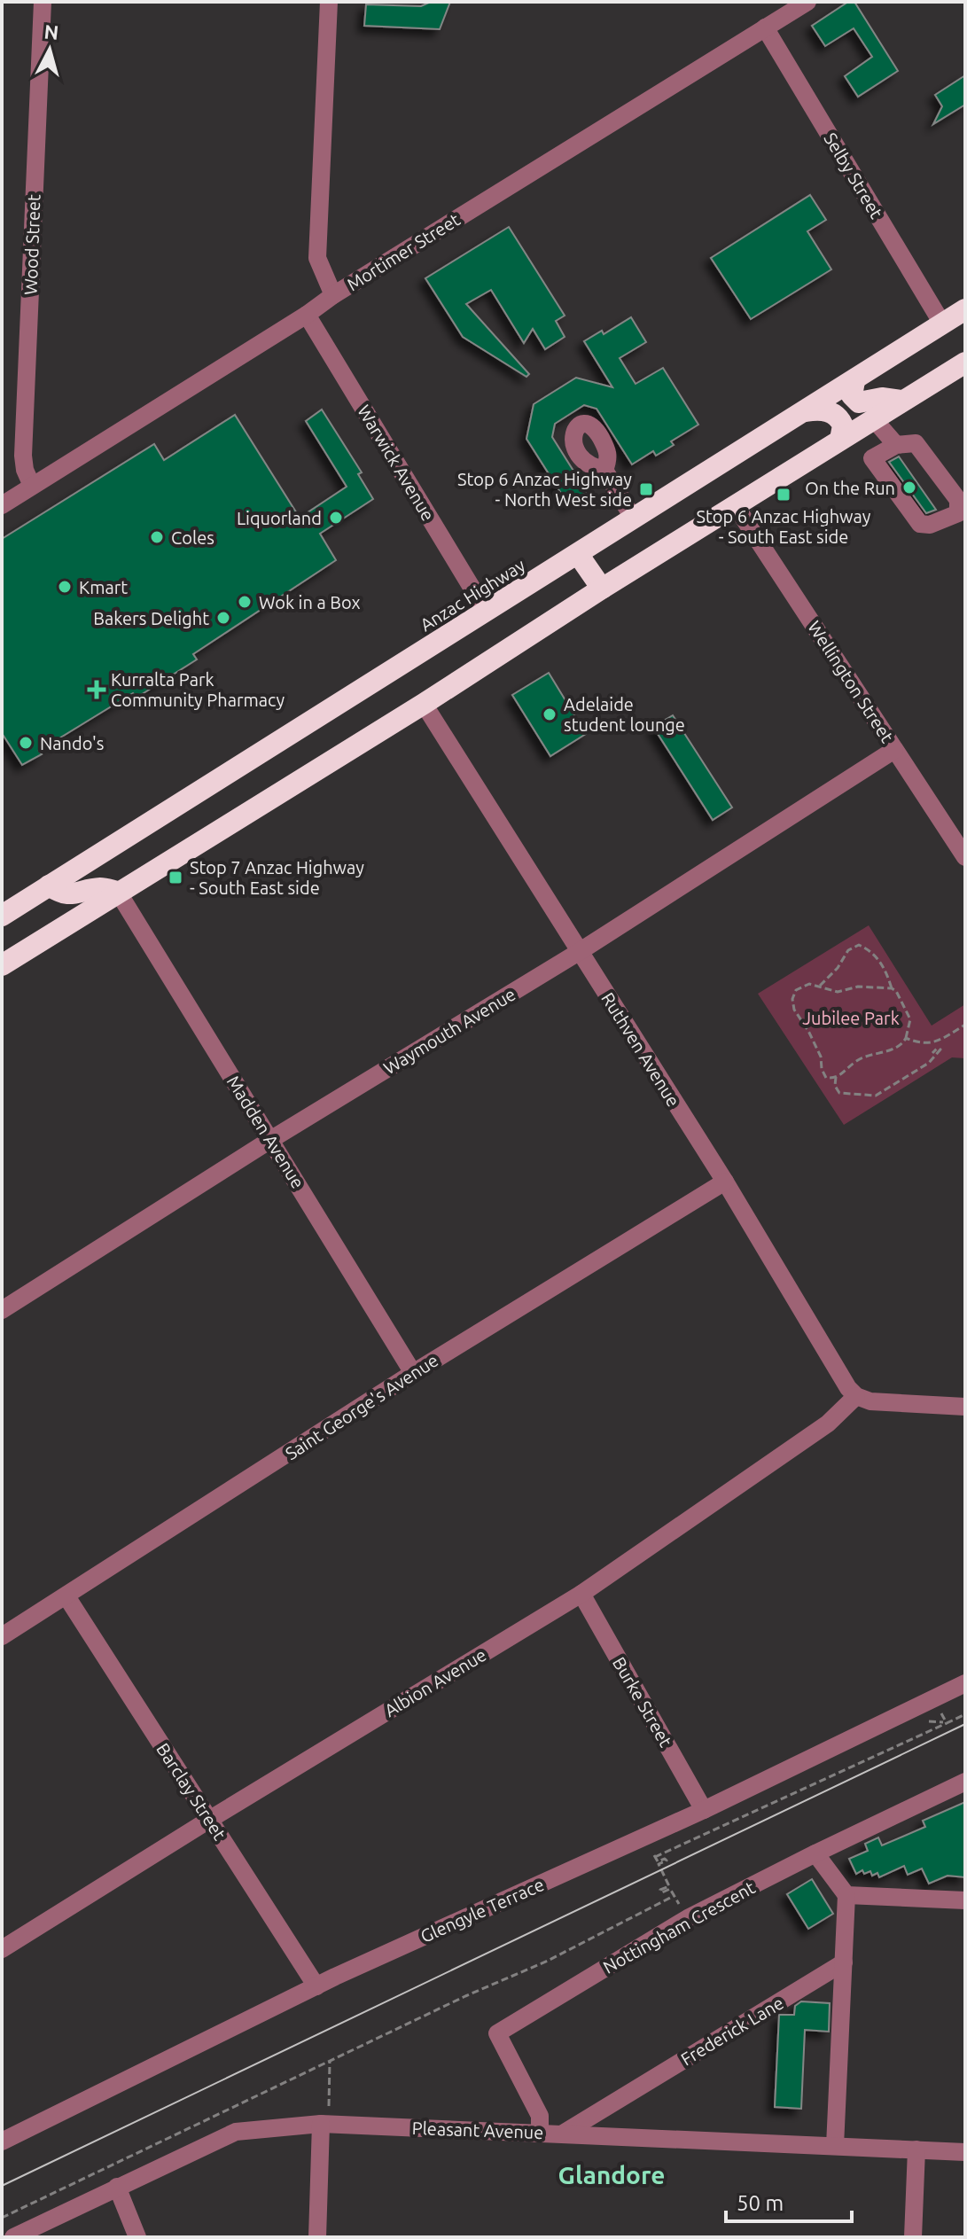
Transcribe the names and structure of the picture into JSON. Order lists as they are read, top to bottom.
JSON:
{
  "streets": {
    "highway": ["Anzac Highway"],
    "street": [
      "Selby Street",
      "Wood Street",
      "Mortimer Street",
      "Warwick Avenue",
      "Wellington Street",
      "Waymouth Avenue",
      "Ruthven Avenue",
      "Madden Avenue",
      "Saint George's Avenue",
      "Albion Avenue",
      "Burke Street",
      "Barclay Street",
      "Glengyle Terrace",
      "Nottingham Crescent",
      "Frederick Lane",
      "Pleasant Avenue"
    ]
  },
  "crossings": [
    ["Selby Street", "Mortimer Street"],
    ["Selby Street", "Anzac Highway"],
    ["Wood Street", "Mortimer Street"],
    ["Mortimer Street", "Warwick Avenue"],
    ["Warwick Avenue", "Anzac Highway"],
    ["Wellington Street", "Waymouth Avenue"],
    ["Waymouth Avenue", "Ruthven Avenue"],
    ["Waymouth Avenue", "Madden Avenue"],
    ["Ruthven Avenue", "Saint George's Avenue"],
    ["Ruthven Avenue", "Albion Avenue"],
    ["Madden Avenue", "Saint George's Avenue"],
    ["Saint George's Avenue", "Barclay Street"],
    ["Albion Avenue", "Burke Street"],
    ["Albion Avenue", "Barclay Street"],
    ["Burke Street", "Glengyle Terrace"],
    ["Barclay Street", "Glengyle Terrace"],
    ["Nottingham Crescent", "Pleasant Avenue"],
    ["Frederick Lane", "Pleasant Avenue"]
  ],
  "districts": ["Glandore"],
  "parks": ["Jubilee Park"],
  "places": {
    "other": [
      "On the Run",
      "Liquorland",
      "Coles",
      "Kmart",
      "Wok in a Box",
      "Bakers Delight",
      "Adelaide student lounge",
      "Nando's"
    ],
    "transit": ["Stop 6 Anzac Highway - North West side", "Stop 6 Anzac Highway - South East side", "Stop 7 Anzac Highway - South East side"],
    "health": ["Kurralta Park Community Pharmacy"]
  },
  "scale_bar": "50 m",
  "north": "top"
}
